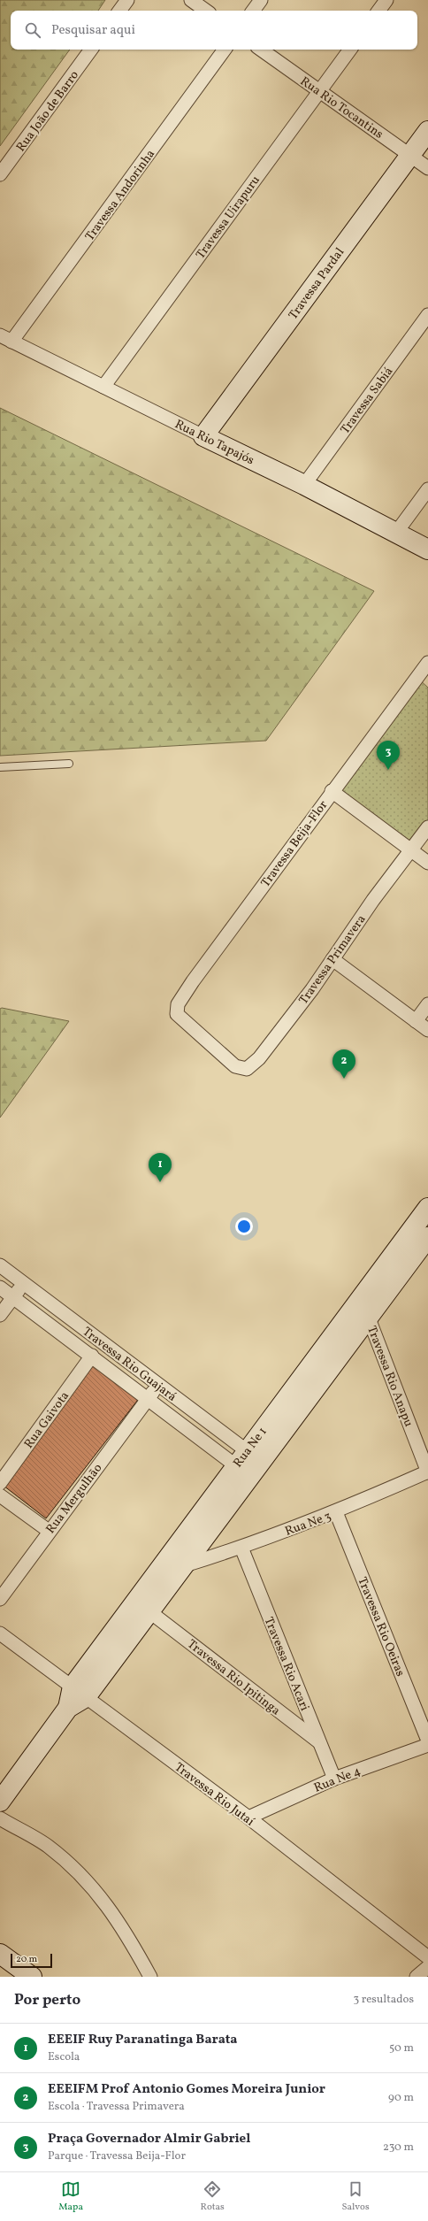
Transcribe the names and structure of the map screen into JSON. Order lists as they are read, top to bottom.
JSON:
{
  "streets": {
    "street": [
      "Rua Rio Tocantins",
      "Rua João de Barro",
      "Travessa Andorinha",
      "Travessa Uirapuru",
      "Travessa Pardal",
      "Travessa Sabiá",
      "Rua Rio Tapajós",
      "Travessa Beija-Flor",
      "Travessa Primavera",
      "Travessa Rio Guajará",
      "Travessa Rio Anapu",
      "Rua Gaivota",
      "Rua Ne 1",
      "Rua Mergulhão",
      "Rua Ne 3",
      "Travessa Rio Oeiras",
      "Travessa Rio Acari",
      "Travessa Rio Ipitinga",
      "Rua Ne 4",
      "Travessa Rio Jutaí"
    ]
  },
  "crossings": [
    ["Rua Rio Tocantins", "Travessa Uirapuru"],
    ["Rua Rio Tocantins", "Travessa Pardal"],
    ["Travessa Andorinha", "Rua Rio Tapajós"],
    ["Travessa Uirapuru", "Rua Rio Tapajós"],
    ["Travessa Pardal", "Rua Rio Tapajós"],
    ["Travessa Sabiá", "Rua Rio Tapajós"],
    ["Travessa Beija-Flor", "Travessa Primavera"],
    ["Travessa Rio Guajará", "Rua Gaivota"],
    ["Travessa Rio Guajará", "Rua Ne 1"],
    ["Travessa Rio Guajará", "Rua Mergulhão"],
    ["Travessa Rio Anapu", "Rua Ne 1"],
    ["Travessa Rio Anapu", "Rua Ne 3"],
    ["Rua Ne 1", "Rua Ne 3"],
    ["Rua Ne 1", "Travessa Rio Ipitinga"],
    ["Rua Ne 1", "Travessa Rio Jutaí"],
    ["Rua Ne 3", "Travessa Rio Oeiras"],
    ["Rua Ne 3", "Travessa Rio Acari"],
    ["Travessa Rio Acari", "Travessa Rio Ipitinga"],
    ["Travessa Rio Acari", "Rua Ne 4"],
    ["Rua Ne 4", "Travessa Rio Jutaí"]
  ],
  "scale_bar": "20 m",
  "page": {
    "search": "Pesquisar aqui",
    "pins": ["3", "2", "1"],
    "scale": "20 m",
    "heading": ["Por perto", "3 resultados"],
    "list": [
      {
        "mark": "1",
        "name": "EEEIF Ruy Paranatinga Barata",
        "note": "Escola",
        "value": "50 m"
      },
      {
        "mark": "2",
        "name": "EEEIFM Prof Antonio Gomes Moreira Junior",
        "note": "Escola · Travessa Primavera",
        "value": "90 m"
      },
      {
        "mark": "3",
        "name": "Praça Governador Almir Gabriel",
        "note": "Parque · Travessa Beija-Flor",
        "value": "230 m"
      }
    ],
    "nav": ["Mapa", "Rotas", "Salvos"]
  }
}
